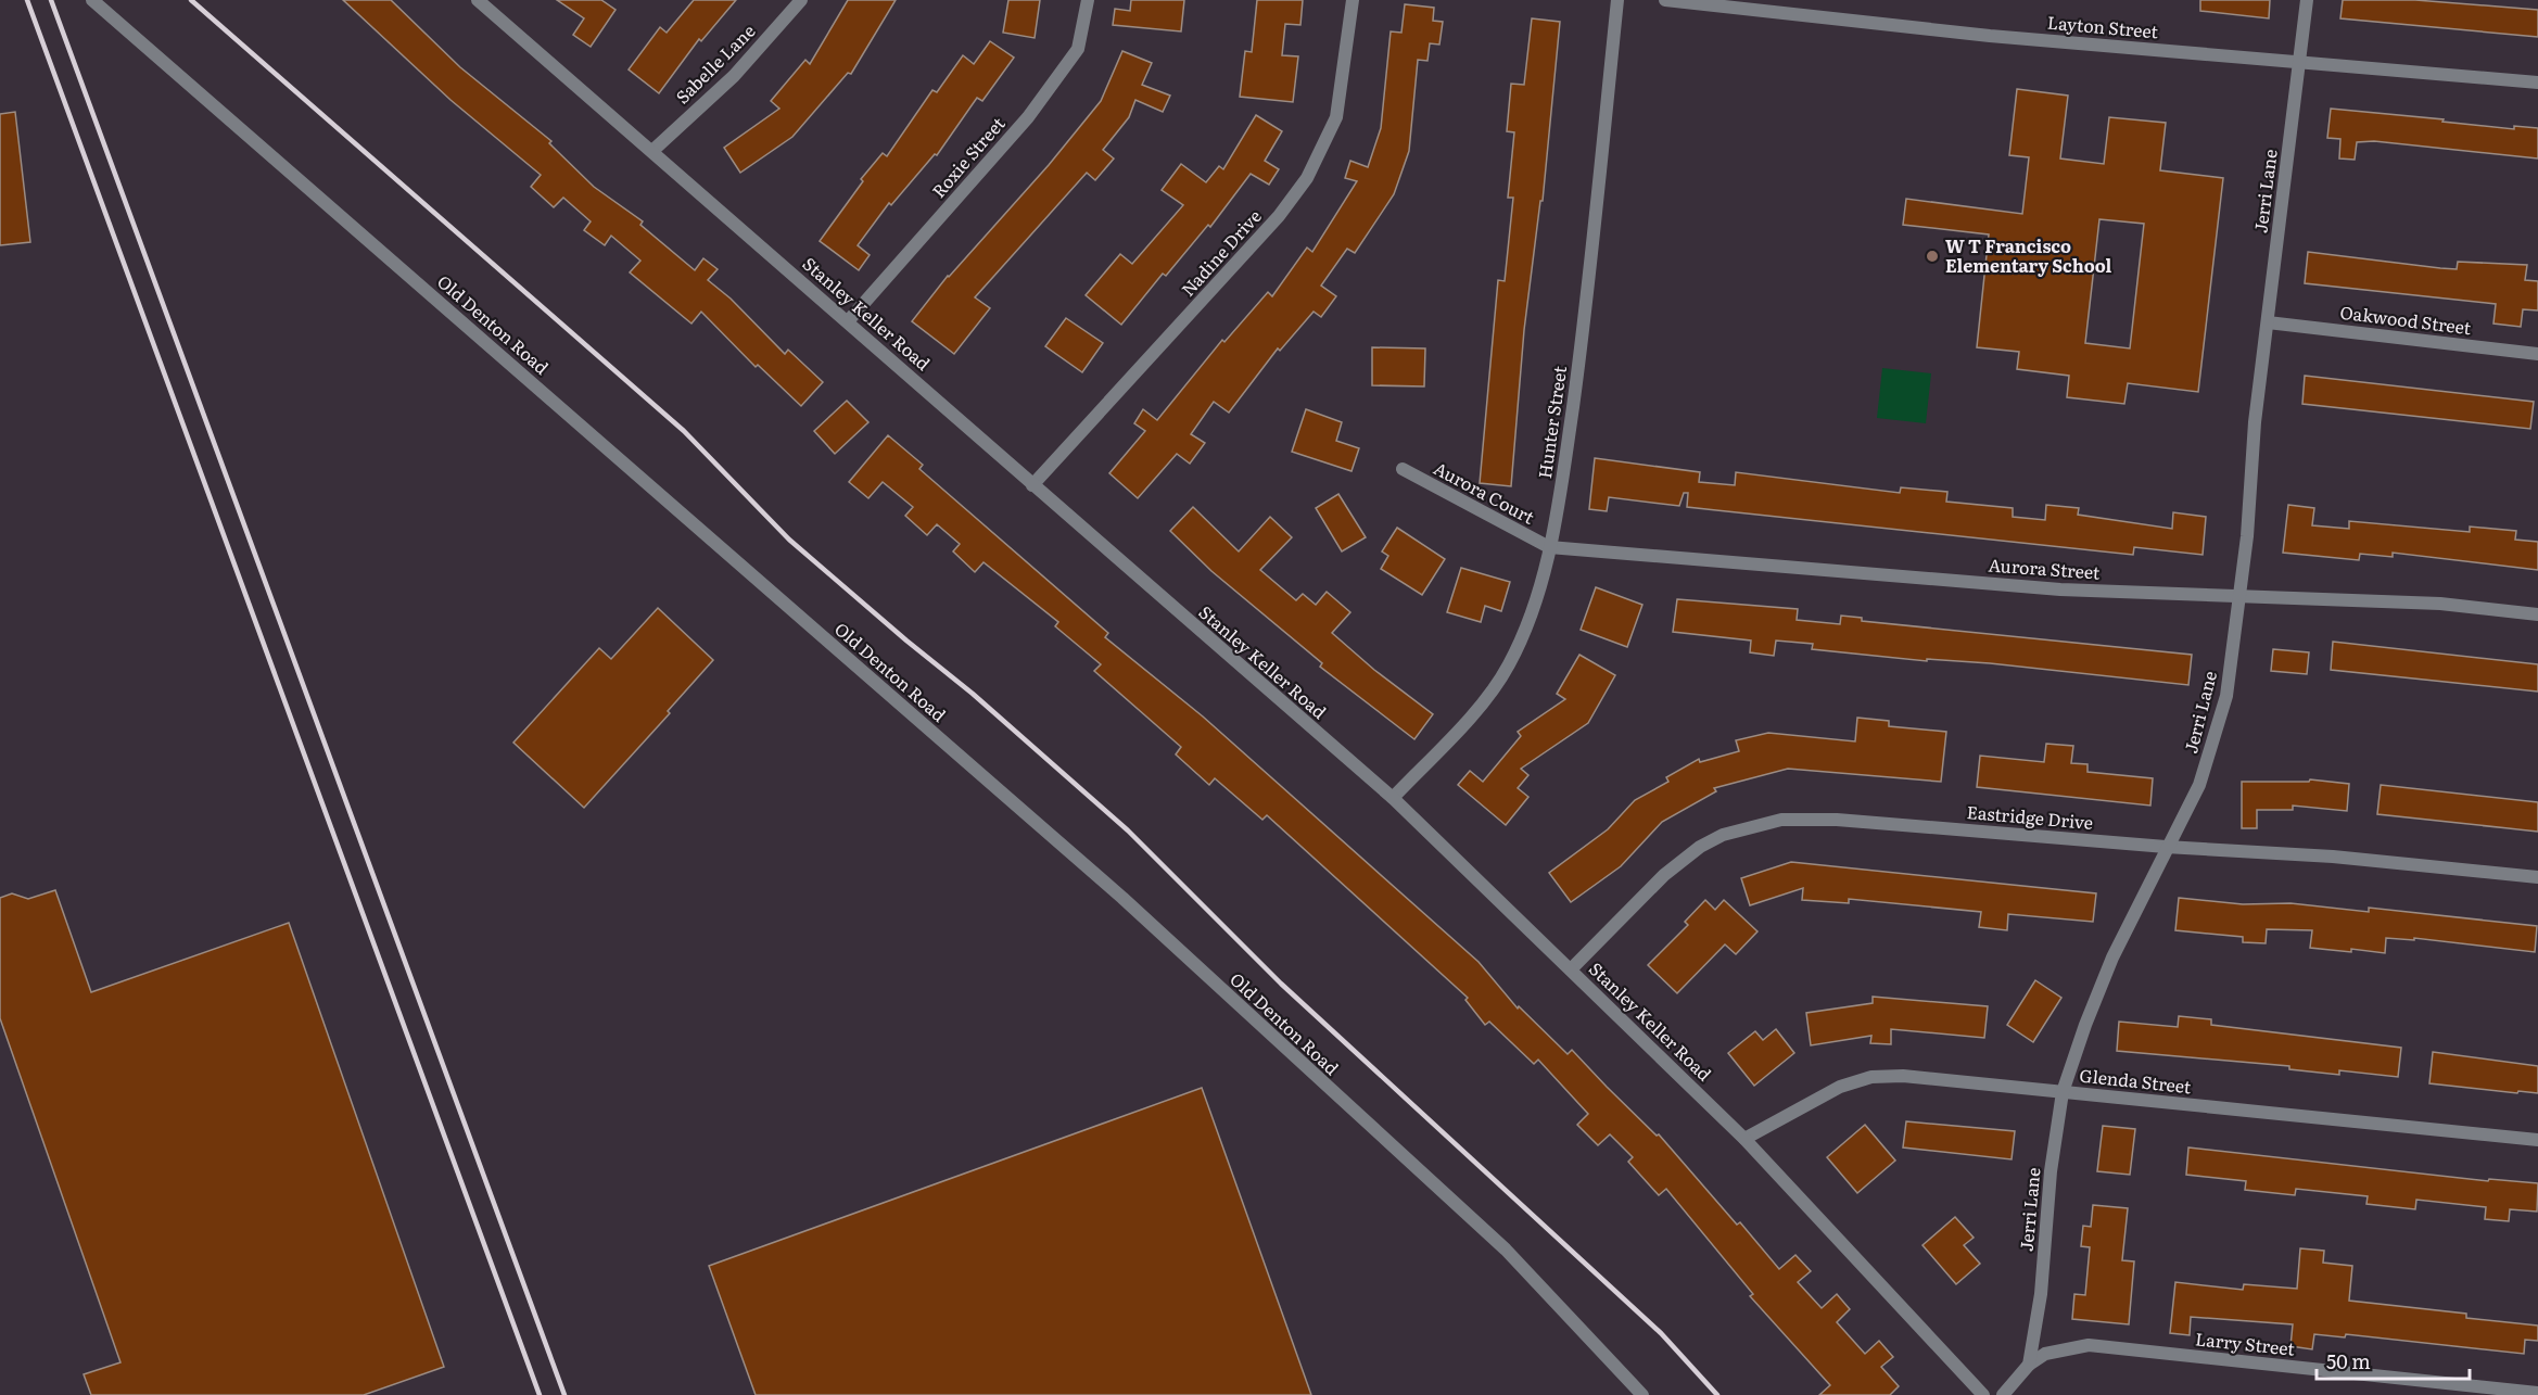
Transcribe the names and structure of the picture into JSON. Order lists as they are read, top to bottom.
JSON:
{
  "streets": {
    "street": [
      "Layton Street",
      "Sabelle Lane",
      "Roxie Street",
      "Jerri Lane",
      "Nadine Drive",
      "Stanley Keller Road",
      "Oakwood Street",
      "Old Denton Road",
      "Hunter Street",
      "Aurora Court",
      "Aurora Street",
      "Eastridge Drive",
      "Glenda Street",
      "Larry Street"
    ]
  },
  "crossings": [
    ["Layton Street", "Jerri Lane"],
    ["Sabelle Lane", "Stanley Keller Road"],
    ["Roxie Street", "Stanley Keller Road"],
    ["Jerri Lane", "Oakwood Street"],
    ["Jerri Lane", "Aurora Street"],
    ["Jerri Lane", "Eastridge Drive"],
    ["Jerri Lane", "Glenda Street"],
    ["Jerri Lane", "Larry Street"],
    ["Nadine Drive", "Stanley Keller Road"],
    ["Stanley Keller Road", "Hunter Street"],
    ["Stanley Keller Road", "Eastridge Drive"],
    ["Stanley Keller Road", "Glenda Street"],
    ["Hunter Street", "Aurora Court"],
    ["Hunter Street", "Aurora Street"],
    ["Aurora Court", "Aurora Street"]
  ],
  "places": ["W T Francisco Elementary School"],
  "scale_bar": "50 m"
}
